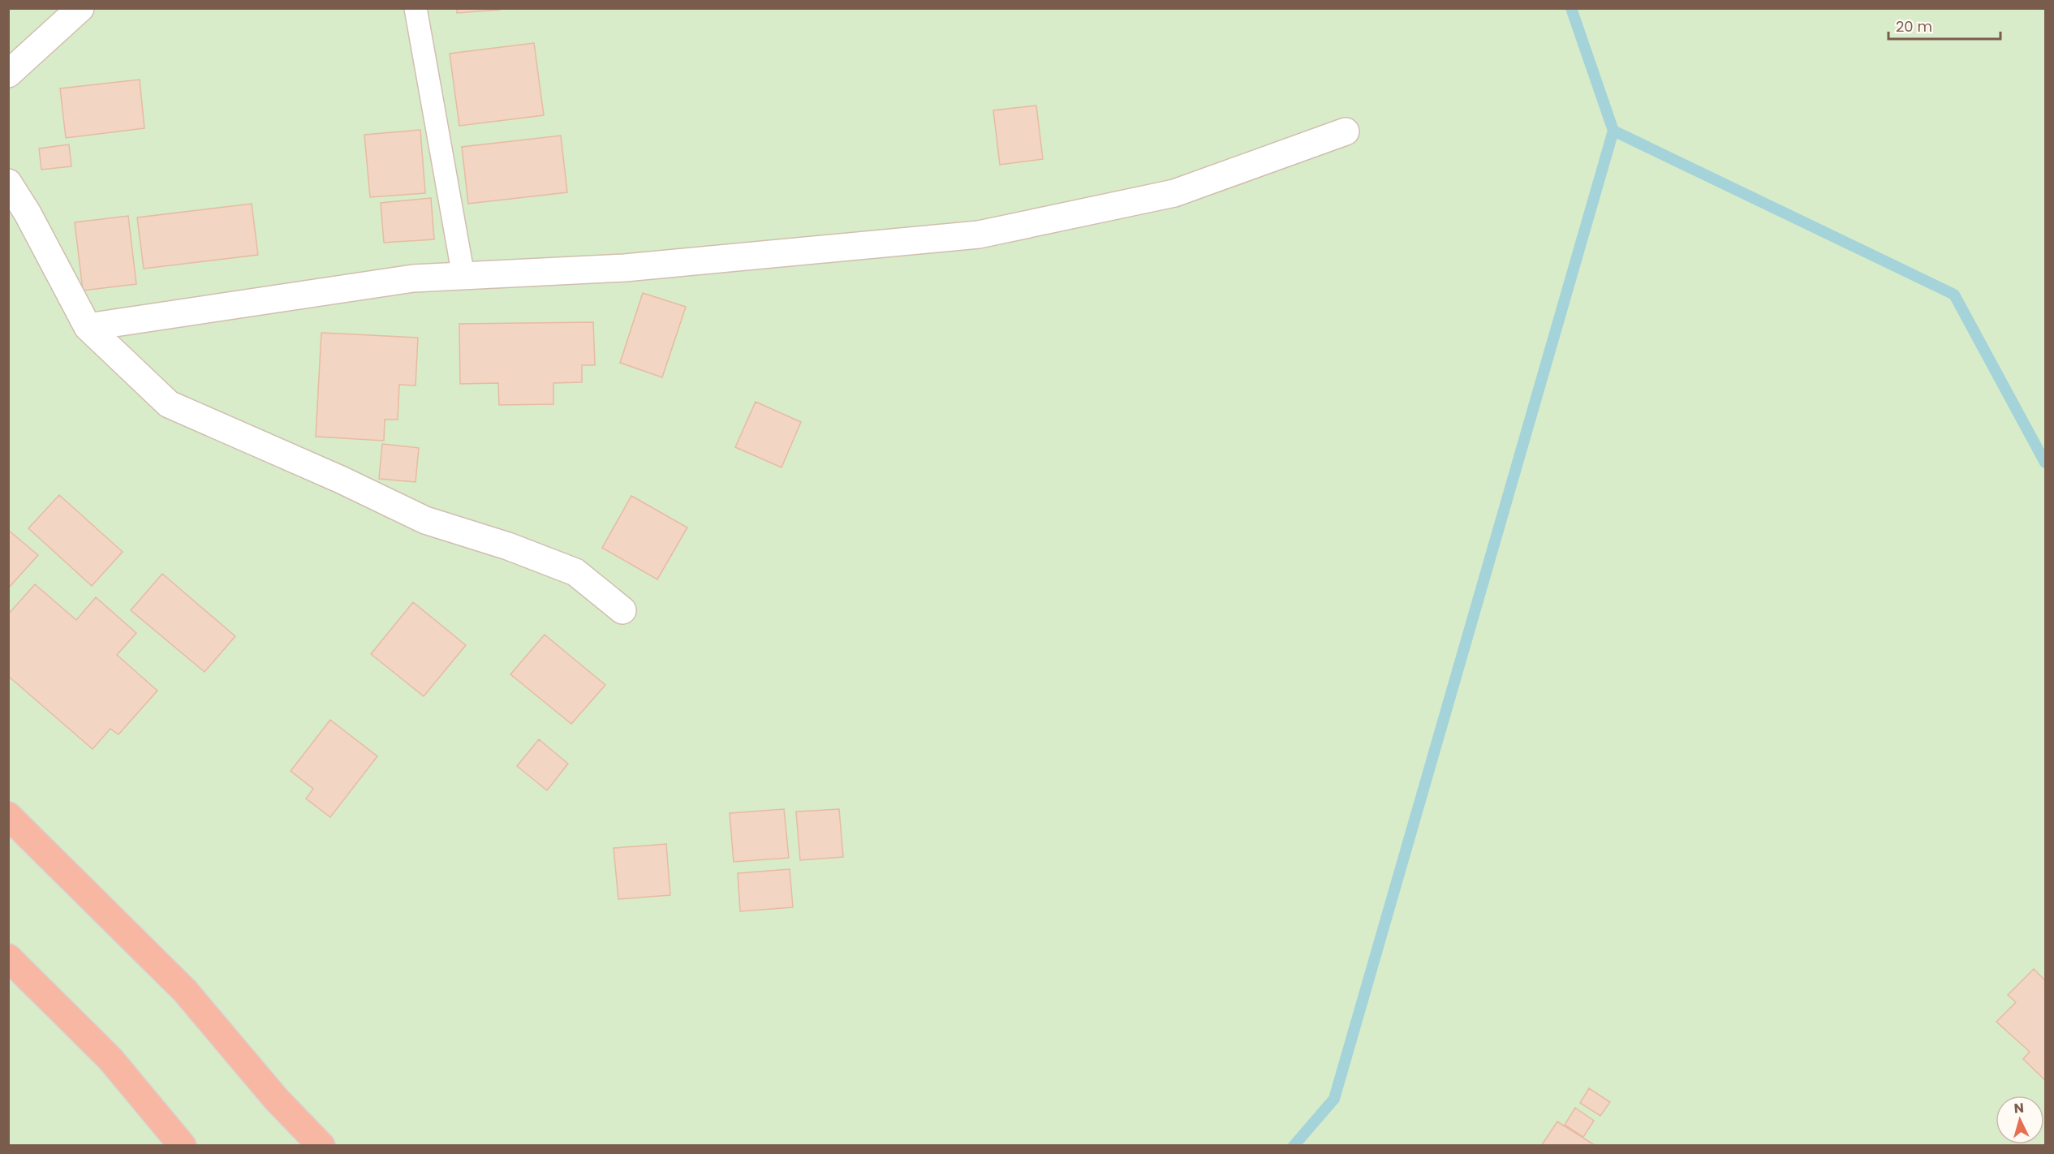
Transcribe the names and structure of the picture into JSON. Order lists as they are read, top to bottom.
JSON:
{
  "scale_bar": "20 m",
  "north": "top"
}
